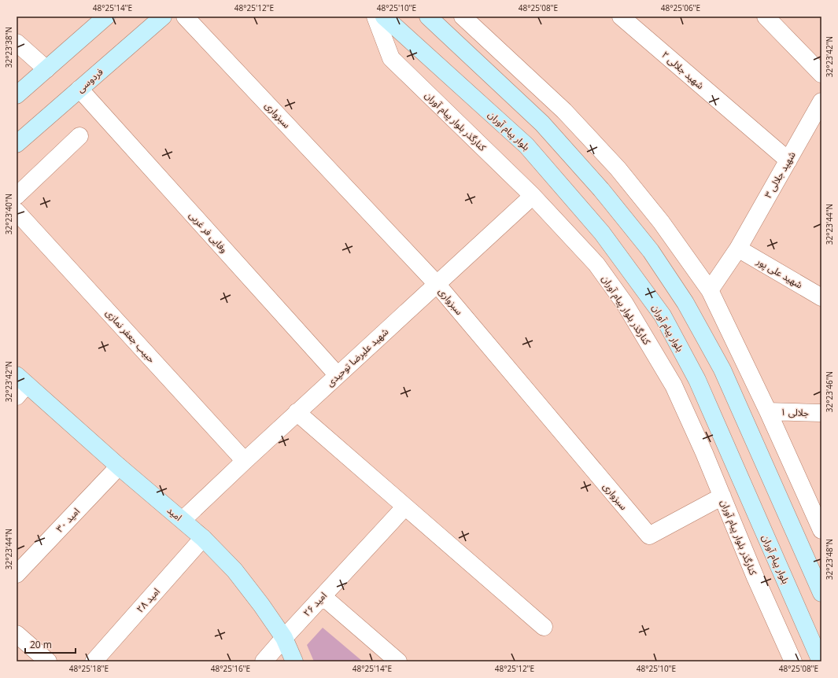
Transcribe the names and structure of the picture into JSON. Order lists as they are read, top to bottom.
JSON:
{
  "streets": {
    "main road": ["فردوسی", "بلوار پیام آوران", "امید"],
    "street": [
      "شهید جلالی ۲",
      "سبزواری",
      "کنارگذر بلوار پیام آوران",
      "شهید جلالی ۳",
      "وفایی فر غربی",
      "شهید علی پور",
      "حبیب جعفر نمازی",
      "شهید علیرضا توحیدی",
      "جلالی ۱",
      "امید ۳۰",
      "امید ۲۸",
      "امید ۲۶"
    ]
  },
  "crossings": [
    ["شهید جلالی ۲", "شهید جلالی ۳"],
    ["فردوسی", "وفایی فر غربی"],
    ["سبزواری", "کنارگذر بلوار پیام آوران"],
    ["سبزواری", "شهید علیرضا توحیدی"],
    ["کنارگذر بلوار پیام آوران", "شهید علیرضا توحیدی"],
    ["شهید جلالی ۳", "شهید علی پور"],
    ["وفایی فر غربی", "شهید علیرضا توحیدی"],
    ["حبیب جعفر نمازی", "شهید علیرضا توحیدی"],
    ["شهید علیرضا توحیدی", "امید"],
    ["امید", "امید ۳۰"],
    ["امید", "امید ۲۸"],
    ["امید", "امید ۲۶"]
  ],
  "scale_bar": "20 m",
  "coordinates": [
    "48°25'14\"E",
    "48°25'12\"E",
    "48°25'10\"E",
    "48°25'08\"E",
    "48°25'06\"E",
    "32°23'38\"N",
    "32°23'42\"N",
    "32°23'40\"N",
    "32°23'44\"N",
    "32°23'46\"N",
    "32°23'48\"N",
    "48°25'18\"E",
    "48°25'16\"E"
  ]
}
